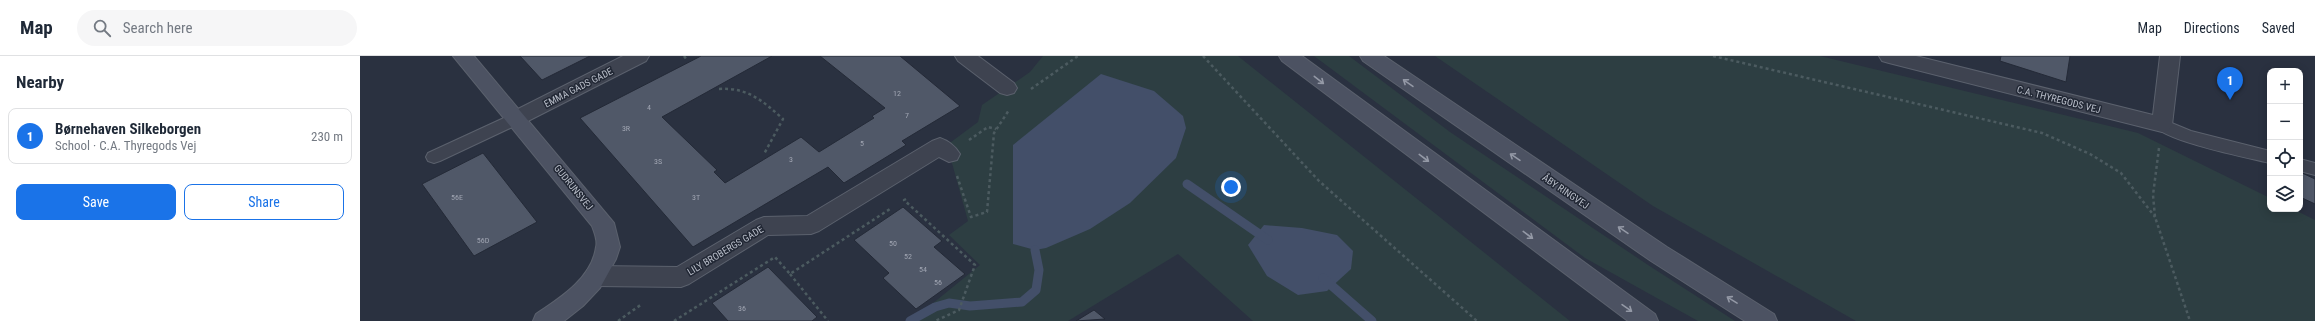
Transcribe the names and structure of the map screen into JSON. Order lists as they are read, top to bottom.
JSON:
{
  "streets": {
    "main road": ["GUDRUNSVEJ", "ÅBY RINGVEJ"],
    "street": ["EMMA GADS GADE", "C.A. THYREGODS VEJ", "LILY BROBERGS GADE"]
  },
  "crossings": [
    ["EMMA GADS GADE", "GUDRUNSVEJ"],
    ["GUDRUNSVEJ", "LILY BROBERGS GADE"]
  ],
  "house_numbers": [
    "12",
    "4",
    "7",
    "3R",
    "5",
    "3",
    "3S",
    "56E",
    "3T",
    "56D",
    "50",
    "52",
    "54",
    "56",
    "36"
  ],
  "page": {
    "header": "Map",
    "search": "Search here",
    "nav": ["Map", "Directions", "Saved"],
    "heading": "Nearby",
    "pins": "1",
    "map_buttons": ["+", "−"],
    "list": [
      {
        "mark": "1",
        "name": "Børnehaven Silkeborgen",
        "note": "School · C.A. Thyregods Vej",
        "value": "230 m"
      }
    ],
    "buttons": ["Save", "Share"]
  }
}
